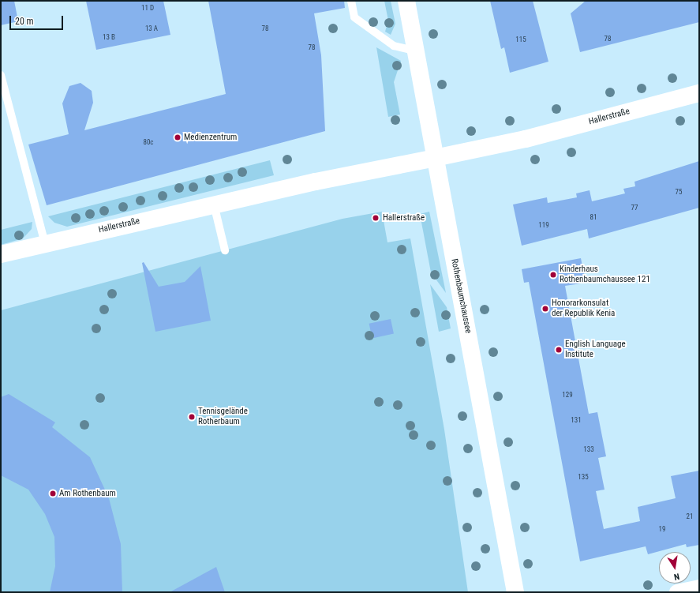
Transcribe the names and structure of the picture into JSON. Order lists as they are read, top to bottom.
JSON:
{
  "streets": {
    "main road": ["Hallerstraße", "Rothenbaumchaussee"]
  },
  "crossings": [
    ["Hallerstraße", "Rothenbaumchaussee"]
  ],
  "places": [
    "Medienzentrum",
    "Hallerstraße",
    "Kinderhaus Rothenbaumchaussee 121",
    "Honorarkonsulat der Republik Kenia",
    "English Language Institute",
    "Tennisgelände Rotherbaum",
    "Am Rothenbaum"
  ],
  "house_numbers": [
    "11 D",
    "13 A",
    "78",
    "13 B",
    "78",
    "115",
    "78",
    "80c",
    "75",
    "77",
    "81",
    "119",
    "129",
    "131",
    "133",
    "135",
    "21",
    "19"
  ],
  "scale_bar": "20 m",
  "north": "bottom"
}
